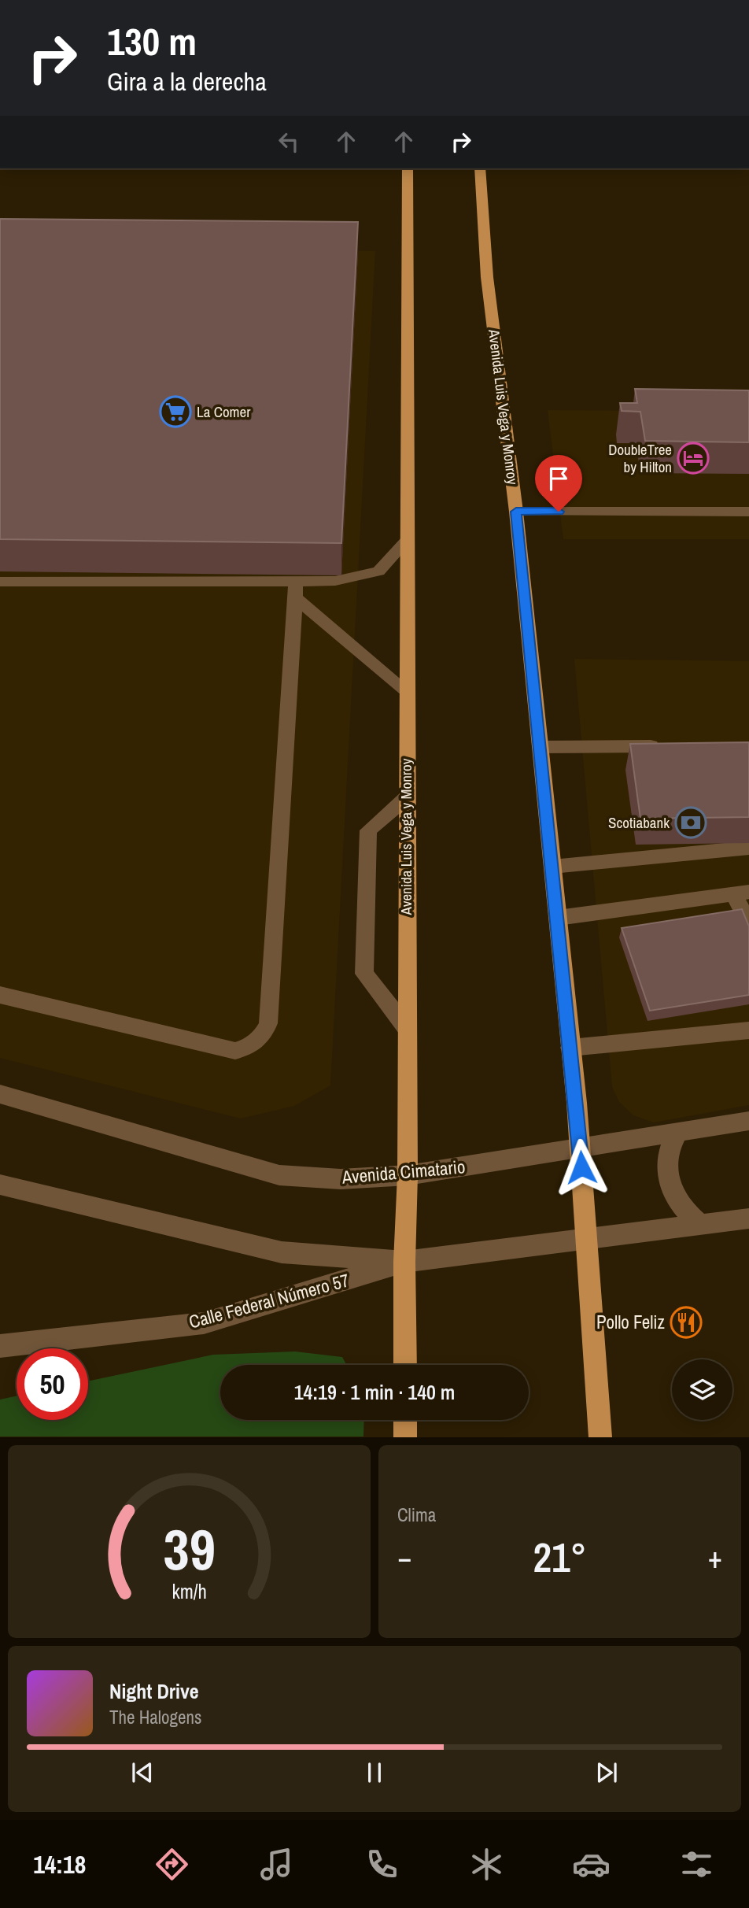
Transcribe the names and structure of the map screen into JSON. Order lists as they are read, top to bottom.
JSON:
{
  "streets": {
    "main road": ["Avenida Luis Vega y Monroy"],
    "street": ["Avenida Cimatario", "Calle Federal Número 57"]
  },
  "crossings": [
    ["Avenida Luis Vega y Monroy", "Avenida Cimatario"],
    ["Avenida Luis Vega y Monroy", "Calle Federal Número 57"]
  ],
  "places": {
    "supermarket": ["La Comer"],
    "hotel": ["DoubleTree by Hilton"],
    "bank": ["Scotiabank"],
    "restaurant": ["Pollo Feliz"]
  },
  "page": {
    "turn": ["130 m", "Gira a la derecha"],
    "limit": "50",
    "trip": "14:19 · 1 min · 140 m",
    "tile": "Clima",
    "heat": ["−", "21°", "+"],
    "song": ["Night Drive", "The Halogens"],
    "tabs": "14:18",
    "gauge": ["39", "km/h"]
  }
}
